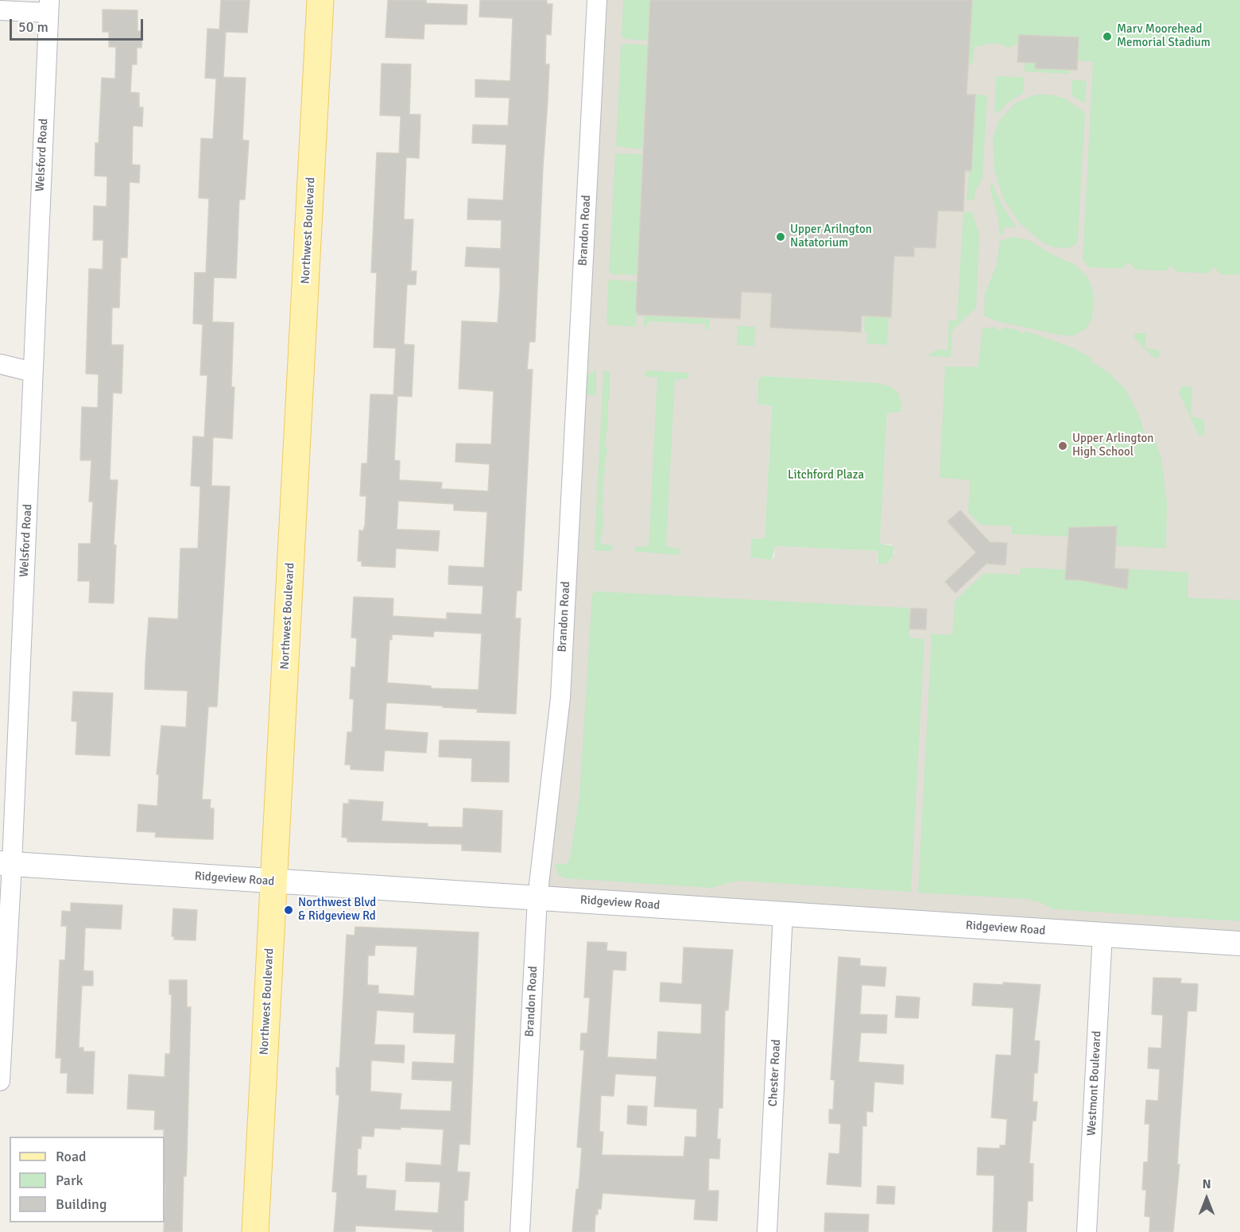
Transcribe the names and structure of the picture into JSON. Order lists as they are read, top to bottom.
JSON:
{
  "streets": {
    "main road": ["Northwest Boulevard"],
    "street": [
      "Welsford Road",
      "Brandon Road",
      "Ridgeview Road",
      "Chester Road",
      "Westmont Boulevard"
    ]
  },
  "crossings": [
    ["Welsford Road", "Ridgeview Road"],
    ["Northwest Boulevard", "Ridgeview Road"],
    ["Brandon Road", "Ridgeview Road"],
    ["Ridgeview Road", "Chester Road"],
    ["Ridgeview Road", "Westmont Boulevard"]
  ],
  "parks": ["Litchford Plaza"],
  "places": [
    "Marv Moorehead Memorial Stadium",
    "Upper Arilngton Natatorium",
    "Upper Arlington High School",
    "Northwest Blvd & Ridgeview Rd"
  ],
  "legend": ["Road", "Park", "Building"],
  "scale_bar": "50 m",
  "north": "top"
}
